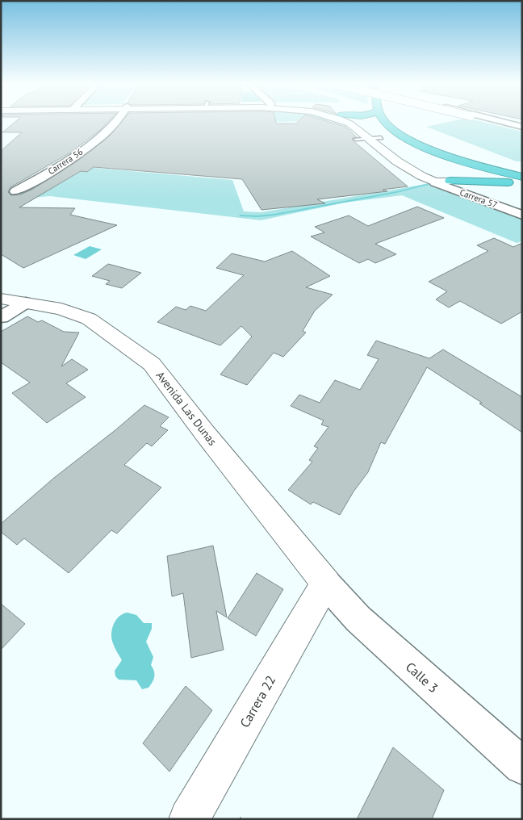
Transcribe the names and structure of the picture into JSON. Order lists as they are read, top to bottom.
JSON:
{
  "streets": {
    "street": [
      "Carrera 56",
      "Carrera 57",
      "Avenida Las Dunas",
      "Calle 3",
      "Carrera 22"
    ]
  },
  "crossings": [
    ["Avenida Las Dunas", "Calle 3"],
    ["Avenida Las Dunas", "Carrera 22"],
    ["Calle 3", "Carrera 22"]
  ]
}
